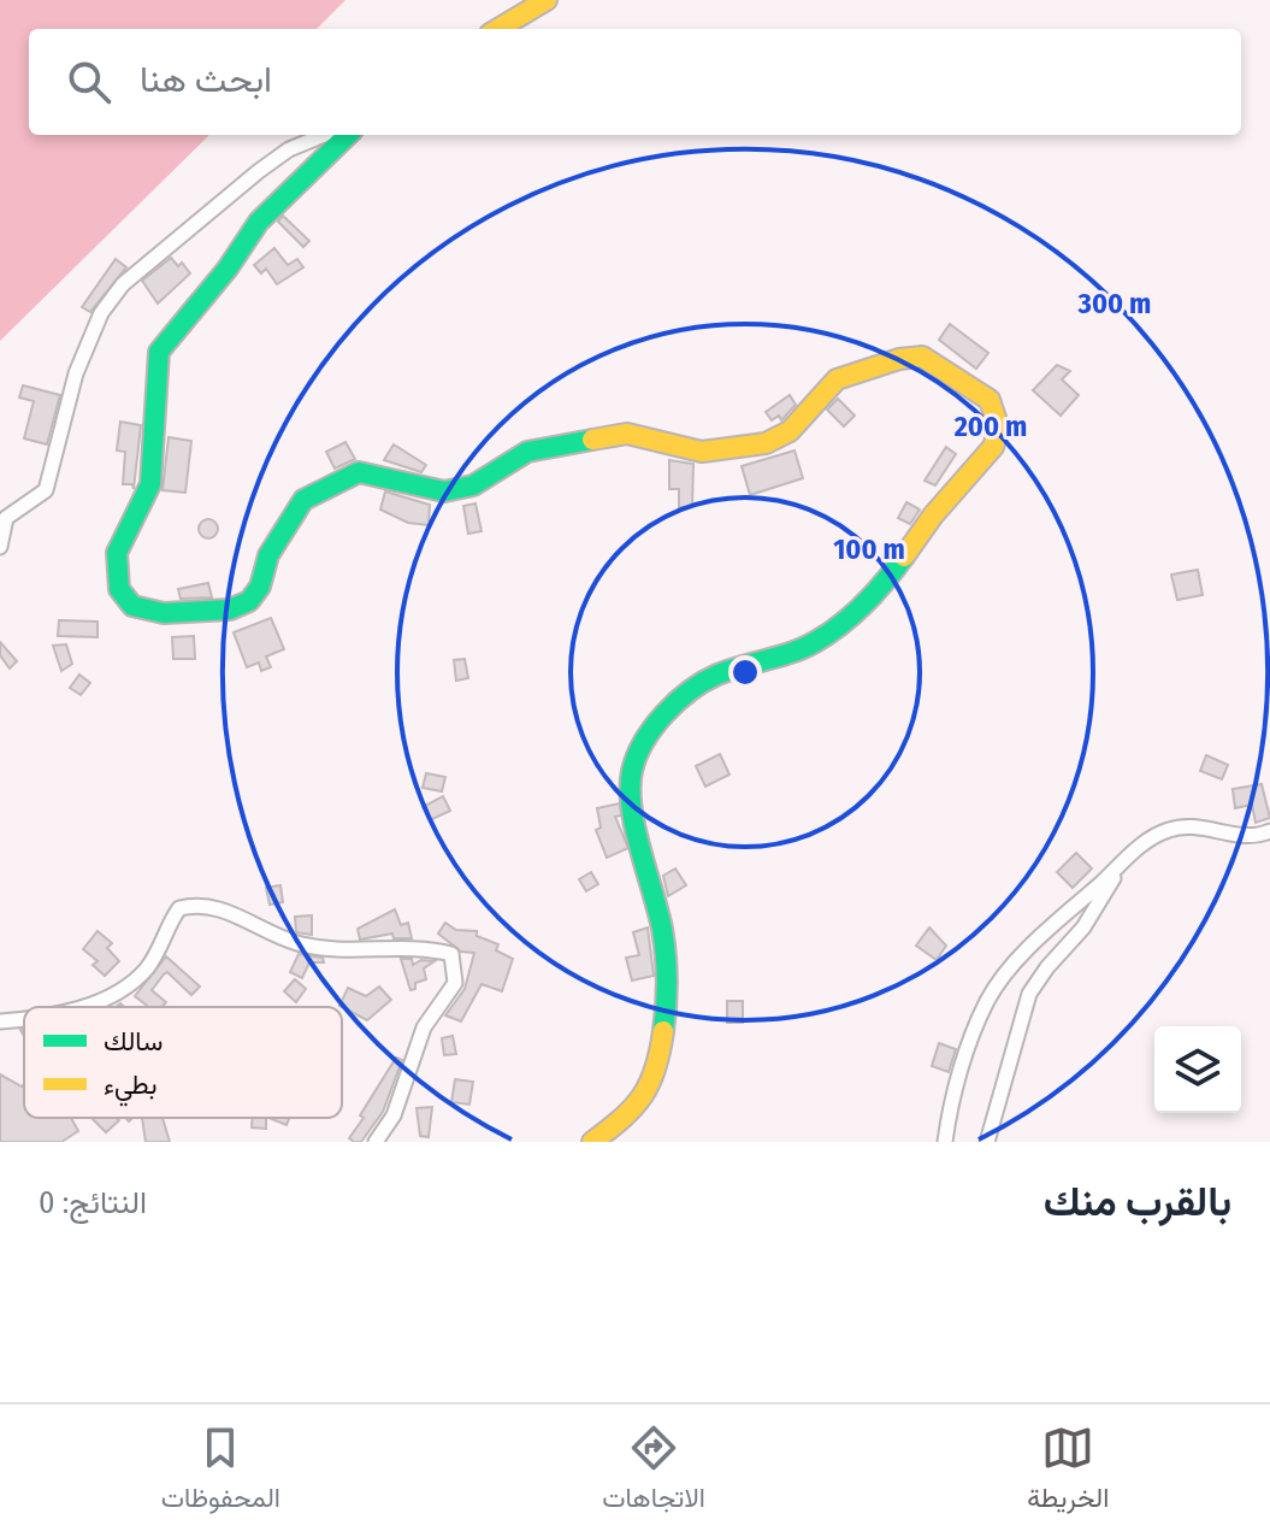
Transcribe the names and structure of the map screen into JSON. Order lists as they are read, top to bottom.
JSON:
{
  "legend": ["سالك", "بطيء"],
  "page": {
    "search": "ابحث هنا",
    "heading": ["بالقرب منك", "النتائج: 0"],
    "nav": ["الخريطة", "الاتجاهات", "المحفوظات"]
  },
  "rings": ["300 m", "200 m", "100 m"]
}
